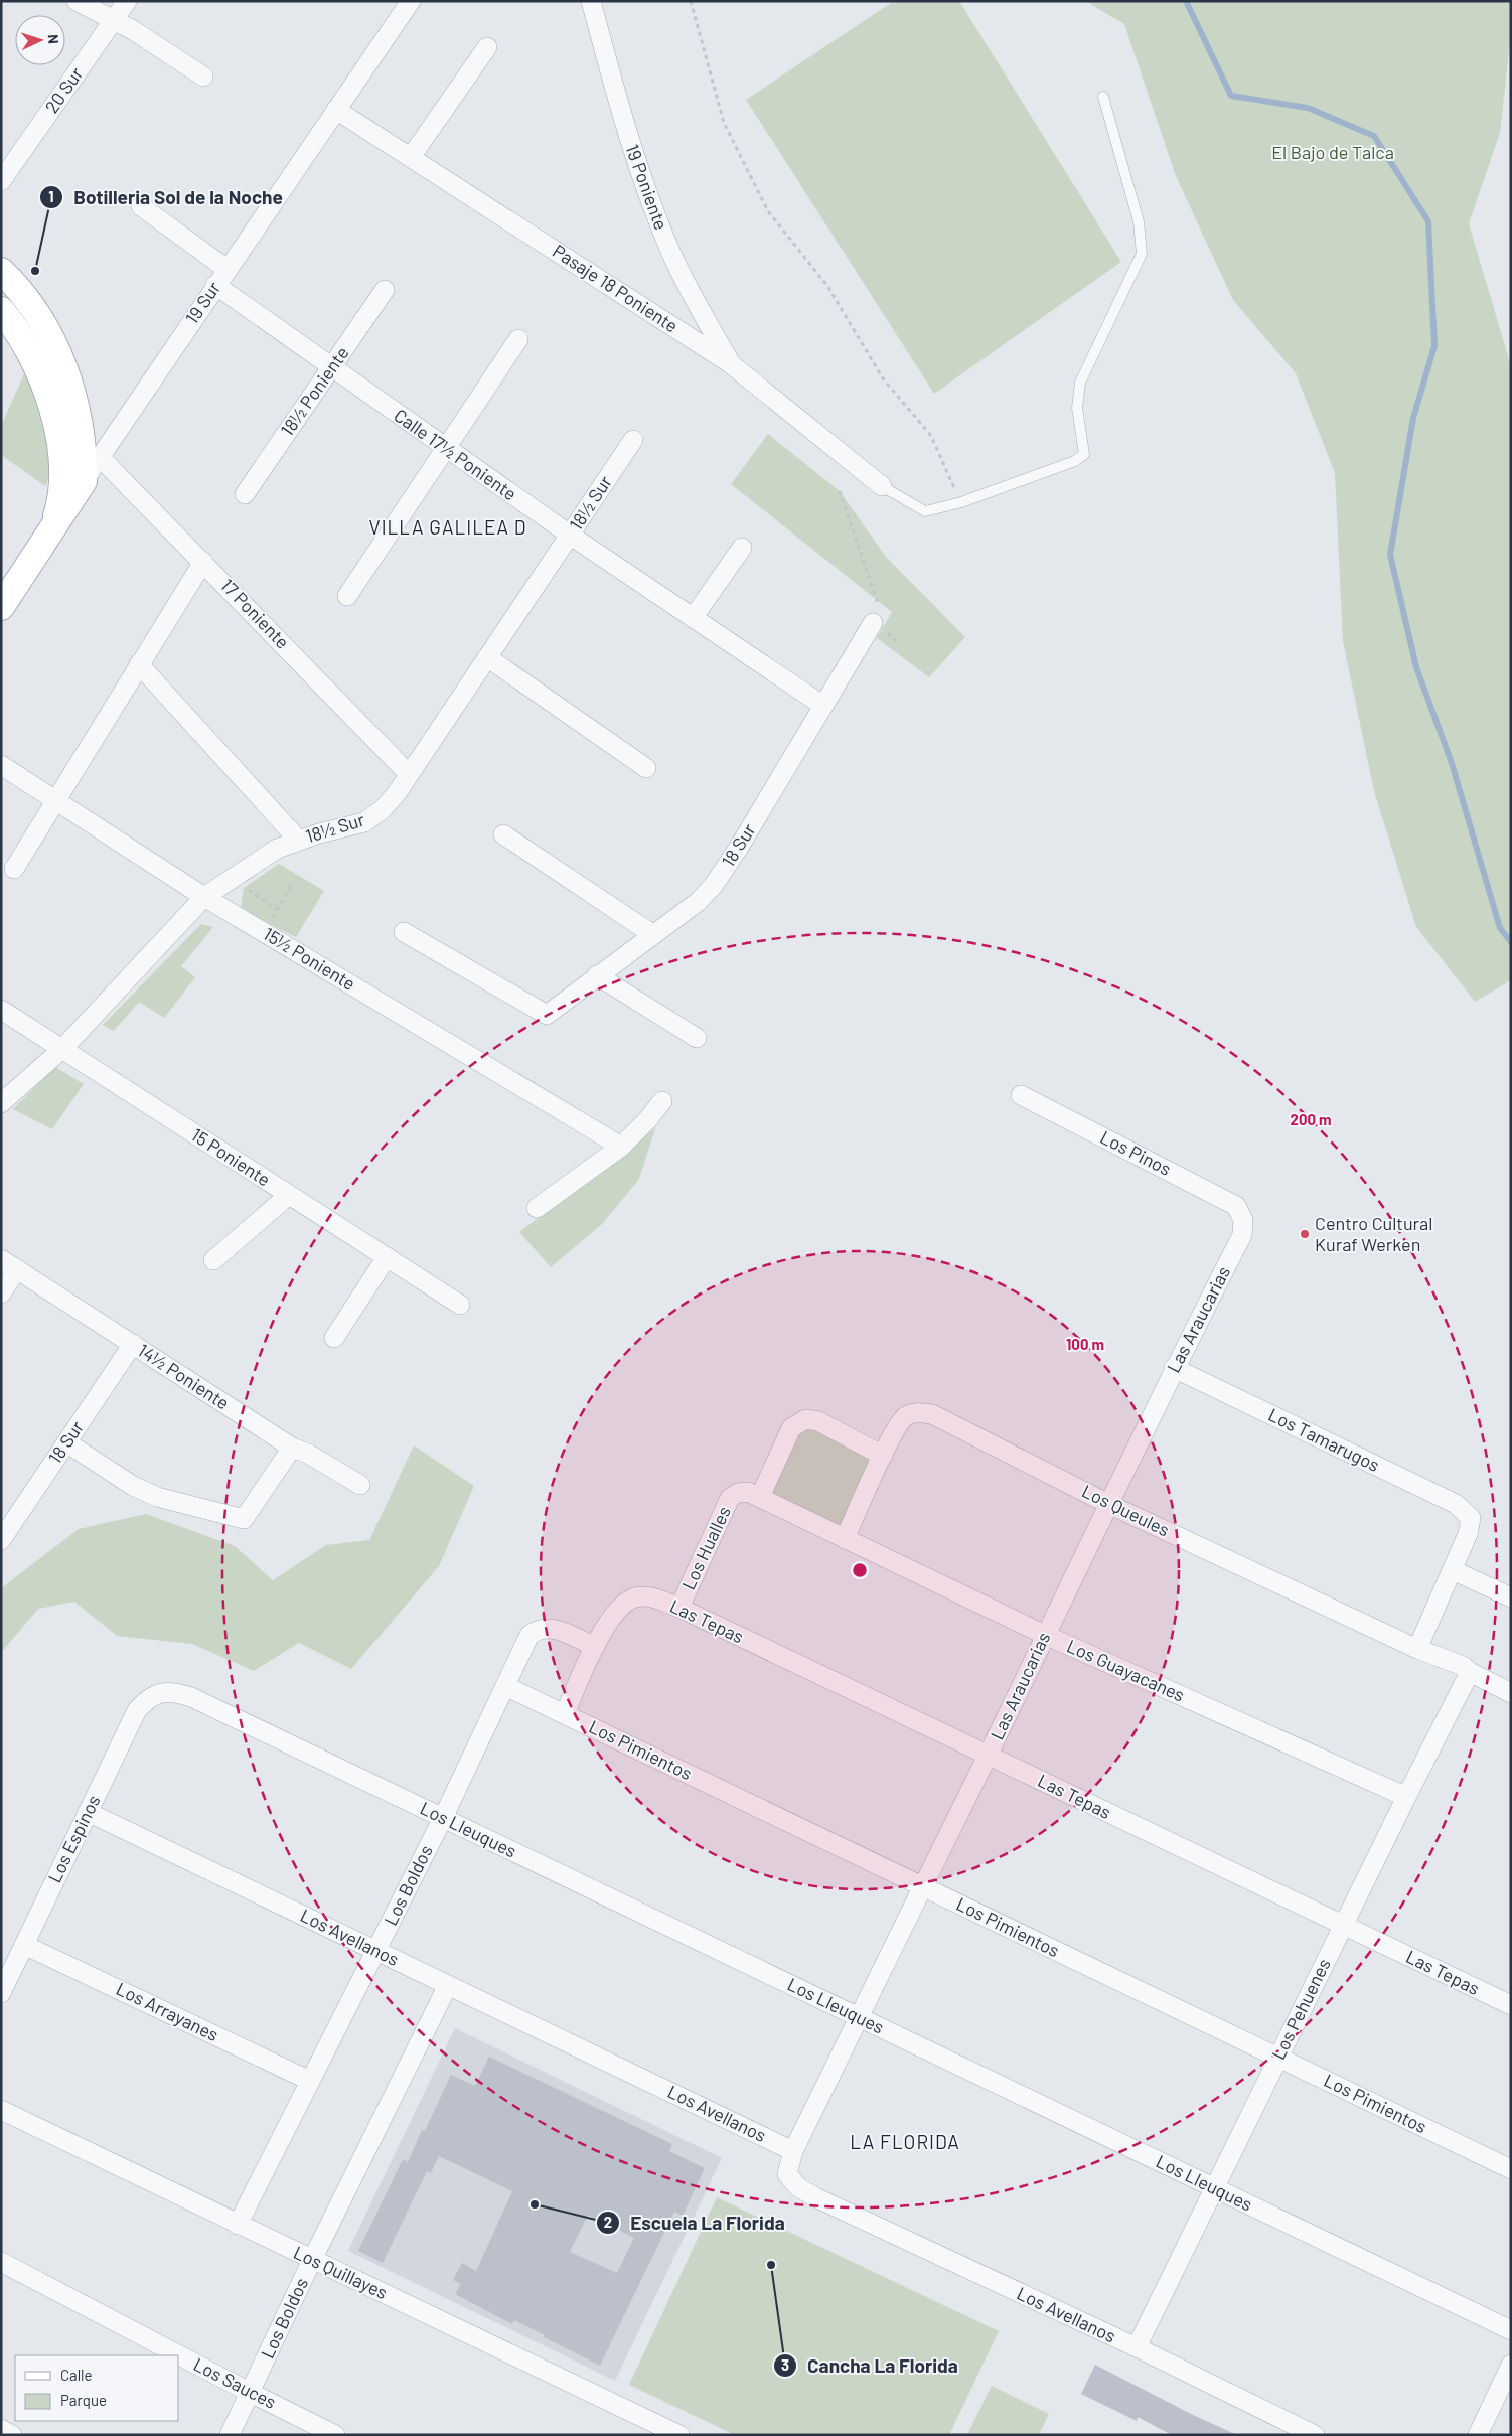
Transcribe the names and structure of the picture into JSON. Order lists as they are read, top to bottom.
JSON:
{
  "streets": {
    "street": [
      "20 Sur",
      "19 Poniente",
      "Pasaje 18 Poniente",
      "19 Sur",
      "18½ Poniente",
      "Calle 17½ Poniente",
      "18½ Sur",
      "17 Poniente",
      "18 Sur",
      "15½ Poniente",
      "Los Pinos",
      "15 Poniente",
      "Las Araucarias",
      "14½ Poniente",
      "Los Tamarugos",
      "Los Queules",
      "Los Hualles",
      "Las Tepas",
      "Los Guayacanes",
      "Los Pimientos",
      "Los Lleuques",
      "Los Espinos",
      "Los Boldos",
      "Los Avellanos",
      "Los Pehuenes",
      "Los Arrayanes",
      "Los Quillayes",
      "Los Sauces"
    ]
  },
  "crossings": [
    ["19 Poniente", "Pasaje 18 Poniente"],
    ["Pasaje 18 Poniente", "19 Sur"],
    ["19 Sur", "Calle 17½ Poniente"],
    ["19 Sur", "17 Poniente"],
    ["18½ Poniente", "Calle 17½ Poniente"],
    ["Calle 17½ Poniente", "18½ Sur"],
    ["Calle 17½ Poniente", "18 Sur"],
    ["18½ Sur", "17 Poniente"],
    ["18½ Sur", "15½ Poniente"],
    ["18½ Sur", "15 Poniente"],
    ["18 Sur", "14½ Poniente"],
    ["Los Pinos", "Las Araucarias"],
    ["Las Araucarias", "Los Tamarugos"],
    ["Las Araucarias", "Los Queules"],
    ["Las Araucarias", "Las Tepas"],
    ["Las Araucarias", "Los Guayacanes"],
    ["Las Araucarias", "Los Pimientos"],
    ["Las Araucarias", "Los Lleuques"],
    ["Las Araucarias", "Los Avellanos"],
    ["Los Queules", "Los Guayacanes"],
    ["Los Queules", "Los Pehuenes"],
    ["Los Hualles", "Las Tepas"],
    ["Los Hualles", "Los Guayacanes"],
    ["Las Tepas", "Los Boldos"],
    ["Las Tepas", "Los Pehuenes"],
    ["Los Guayacanes", "Los Pehuenes"],
    ["Los Pimientos", "Los Boldos"],
    ["Los Pimientos", "Los Pehuenes"],
    ["Los Lleuques", "Los Espinos"],
    ["Los Lleuques", "Los Boldos"],
    ["Los Lleuques", "Los Pehuenes"],
    ["Los Espinos", "Los Avellanos"],
    ["Los Espinos", "Los Arrayanes"],
    ["Los Boldos", "Los Avellanos"],
    ["Los Boldos", "Los Arrayanes"],
    ["Los Boldos", "Los Quillayes"],
    ["Los Boldos", "Los Sauces"],
    ["Los Avellanos", "Los Pehuenes"]
  ],
  "districts": ["VILLA GALILEA D", "LA FLORIDA"],
  "parks": ["El Bajo de Talca"],
  "places": [
    "Botilleria Sol de la Noche",
    "Centro Cultural Kuraf Werken",
    "Escuela La Florida",
    "Cancha La Florida"
  ],
  "legend": ["Calle", "Parque"],
  "north": "right",
  "rings": ["200 m", "100 m"]
}
